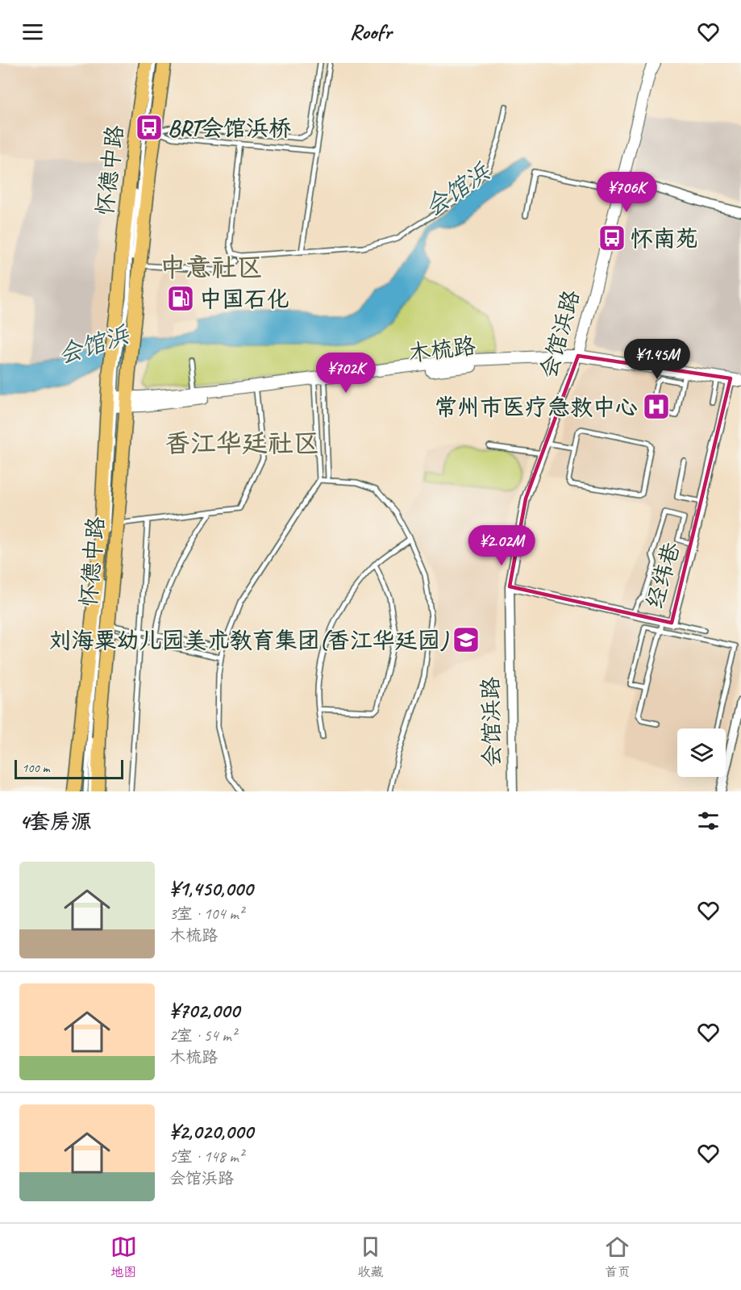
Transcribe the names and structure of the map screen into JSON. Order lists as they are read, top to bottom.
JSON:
{
  "streets": {
    "main road": ["怀德中路"],
    "street": ["会馆浜路", "木梳路", "经纬巷"]
  },
  "crossings": [
    ["怀德中路", "木梳路"],
    ["会馆浜路", "木梳路"],
    ["会馆浜路", "经纬巷"],
    ["木梳路", "经纬巷"]
  ],
  "districts": ["中意社区", "香江华廷社区"],
  "water": ["会馆浜"],
  "places": {
    "bus stop": ["BRT会馆浜桥", "怀南苑"],
    "fuel station": ["中国石化"],
    "hospital": ["常州市医疗急救中心"],
    "school or university": ["刘海粟幼儿园美术教育集团(香江华廷园)"]
  },
  "scale_bar": "100 m",
  "page": {
    "header": "Roofr",
    "price": [
      "¥706K",
      "¥1.45M",
      "¥702K",
      "¥2.02M"
    ],
    "scale": "100 m",
    "heading": "4套房源",
    "list": [
      {
        "name": "¥1,450,000",
        "note": "3室 · 104 m² · 木梳路"
      },
      {
        "name": "¥702,000",
        "note": "2室 · 54 m² · 木梳路"
      },
      {
        "name": "¥2,020,000",
        "note": "5室 · 148 m² · 会馆浜路"
      }
    ],
    "tabs": ["地图", "收藏", "首页"]
  }
}
